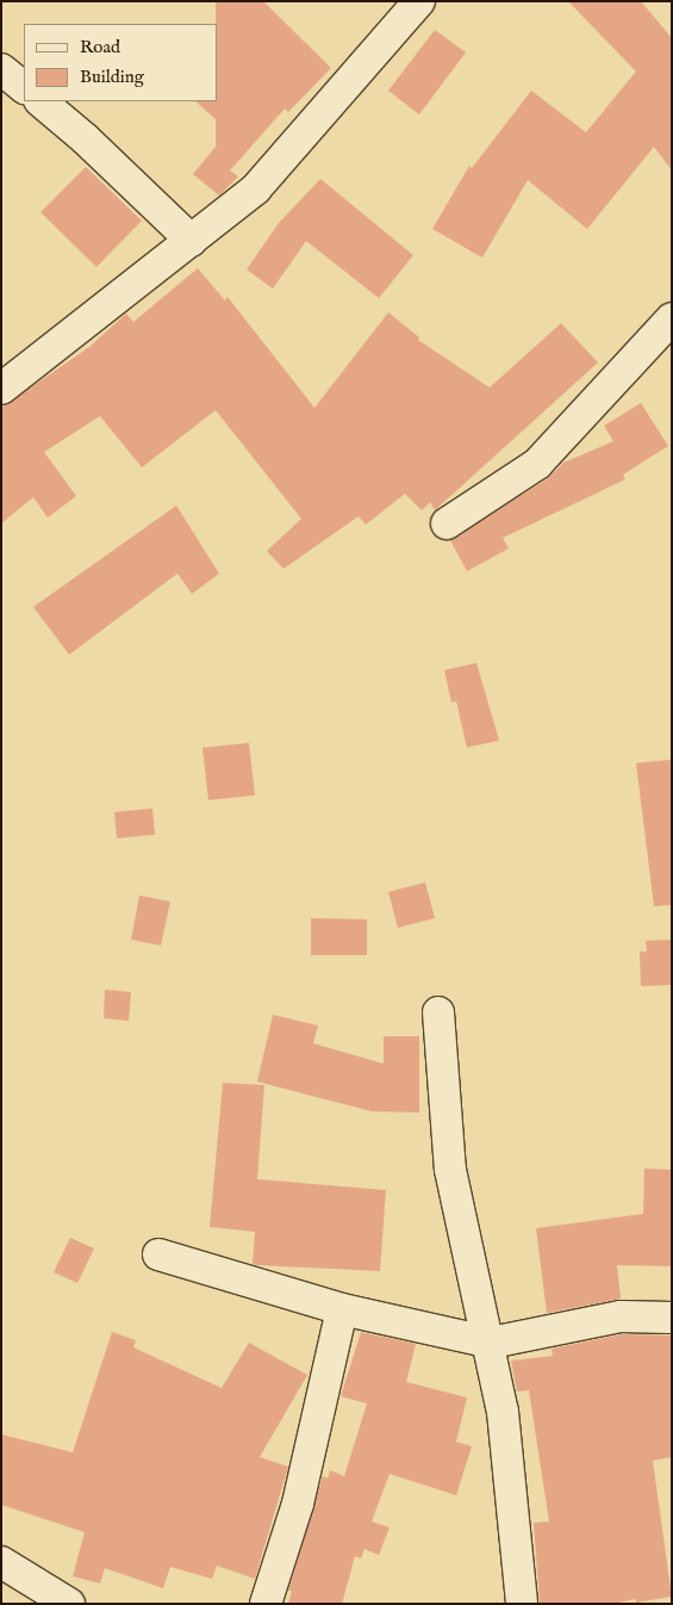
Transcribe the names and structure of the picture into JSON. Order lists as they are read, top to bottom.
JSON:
{
  "legend": ["Road", "Building"]
}
